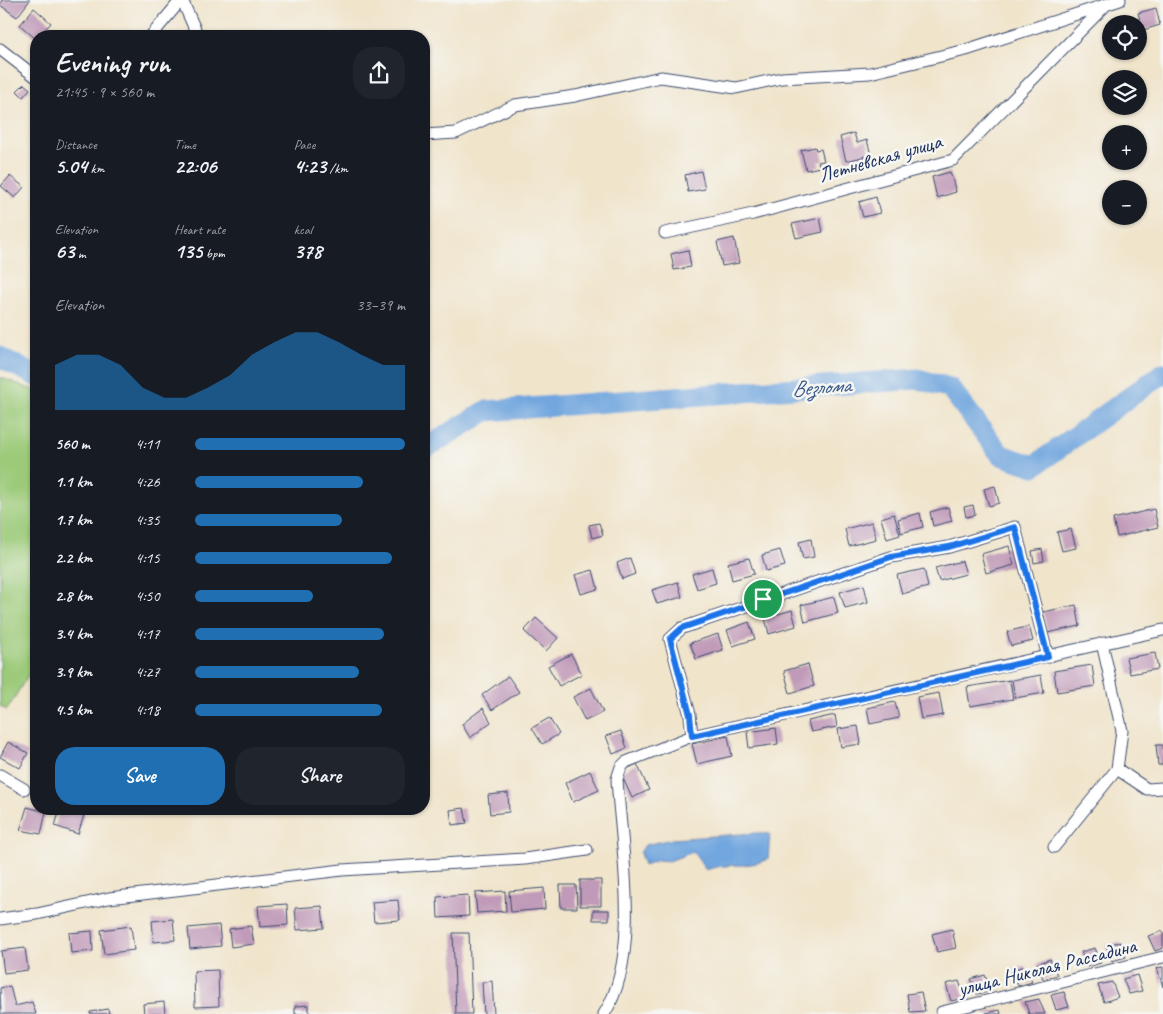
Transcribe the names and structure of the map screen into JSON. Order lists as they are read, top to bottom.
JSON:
{
  "streets": {
    "street": ["Летневская улица", "улица Николая Рассадина"]
  },
  "water": ["Везлома"],
  "page": {
    "map_buttons": ["+", "−"],
    "heading": ["Evening run", "21:45 · 9 × 560 m"],
    "stats": [
      ["Distance", "5.04 km"],
      ["Time", "22:06"],
      ["Pace", "4:23 /km"],
      ["Elevation", "63 m"],
      ["Heart rate", "135 bpm"],
      ["kcal", "378"]
    ],
    "chart": ["Elevation", "33–39 m"],
    "list": [
      {
        "name": "560 m",
        "note": "4:11"
      },
      {
        "name": "1.1 km",
        "note": "4:26"
      },
      {
        "name": "1.7 km",
        "note": "4:35"
      },
      {
        "name": "2.2 km",
        "note": "4:15"
      },
      {
        "name": "2.8 km",
        "note": "4:50"
      },
      {
        "name": "3.4 km",
        "note": "4:17"
      },
      {
        "name": "3.9 km",
        "note": "4:27"
      },
      {
        "name": "4.5 km",
        "note": "4:18"
      }
    ],
    "buttons": ["Save", "Share"]
  }
}
